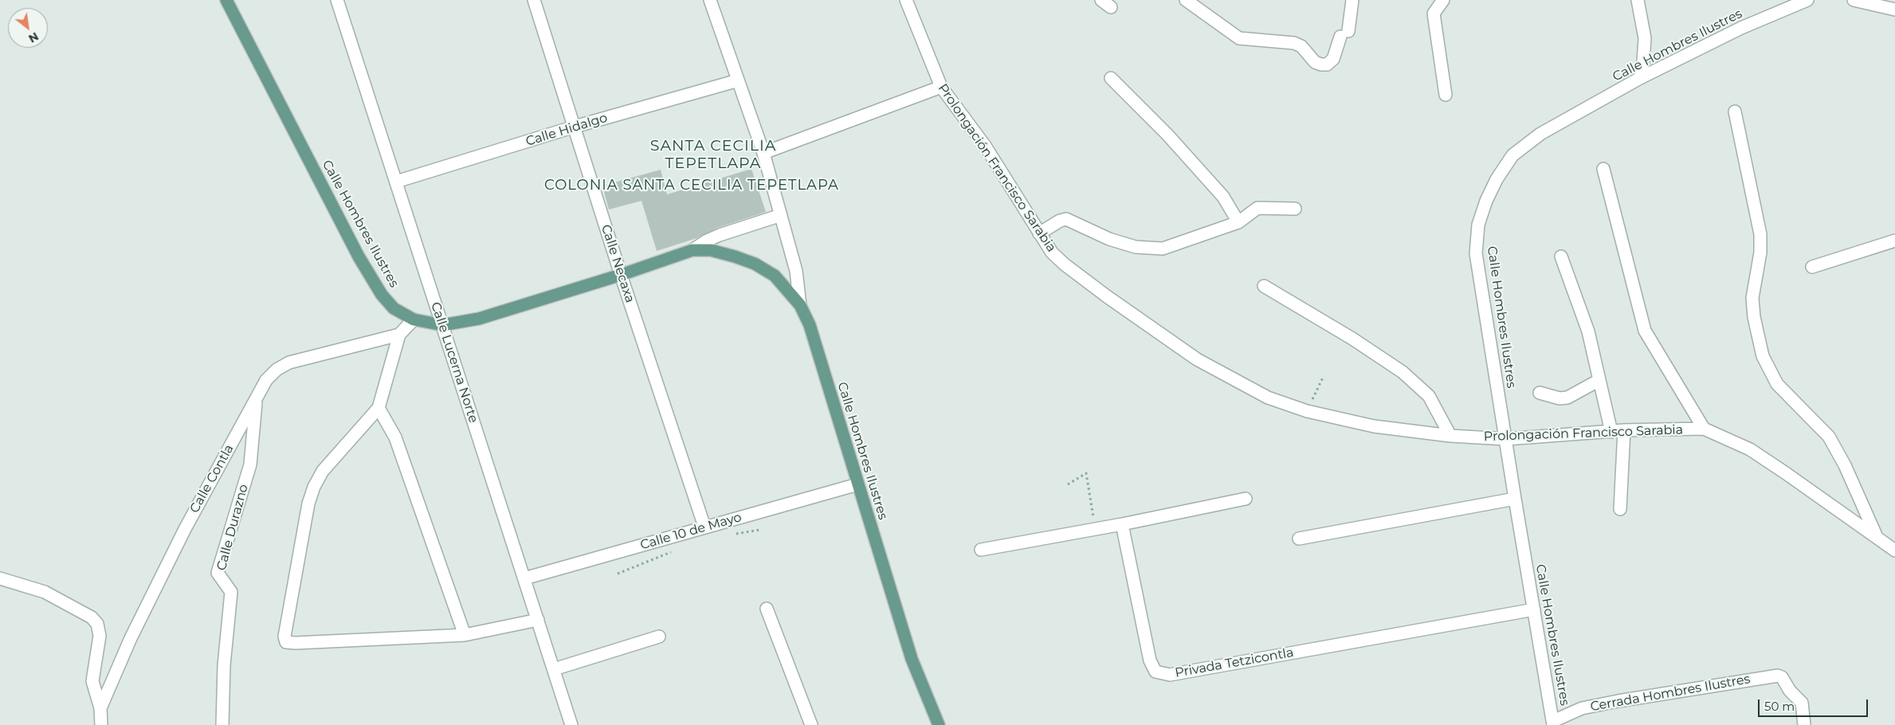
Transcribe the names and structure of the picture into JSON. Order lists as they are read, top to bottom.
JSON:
{
  "streets": {
    "main road": ["Calle Hombres Ilustres"],
    "street": [
      "Calle Hidalgo",
      "Prolongación Francisco Sarabia",
      "Calle Necaxa",
      "Calle Lucerna Norte",
      "Calle Contla",
      "Calle Durazno",
      "Calle 10 de Mayo",
      "Privada Tetzicontla",
      "Cerrada Hombres Ilustres"
    ]
  },
  "crossings": [
    ["Calle Hombres Ilustres", "Prolongación Francisco Sarabia"],
    ["Calle Hombres Ilustres", "Calle Necaxa"],
    ["Calle Hombres Ilustres", "Calle Lucerna Norte"],
    ["Calle Hombres Ilustres", "Calle 10 de Mayo"],
    ["Calle Hombres Ilustres", "Privada Tetzicontla"],
    ["Calle Hombres Ilustres", "Cerrada Hombres Ilustres"],
    ["Calle Hidalgo", "Calle Necaxa"],
    ["Calle Hidalgo", "Calle Lucerna Norte"],
    ["Calle Necaxa", "Calle 10 de Mayo"],
    ["Calle Lucerna Norte", "Calle 10 de Mayo"],
    ["Calle Contla", "Calle Durazno"]
  ],
  "districts": ["SANTA CECILIA TEPETLAPA", "COLONIA SANTA CECILIA TEPETLAPA"],
  "scale_bar": "50 m",
  "north": "bottom right"
}
